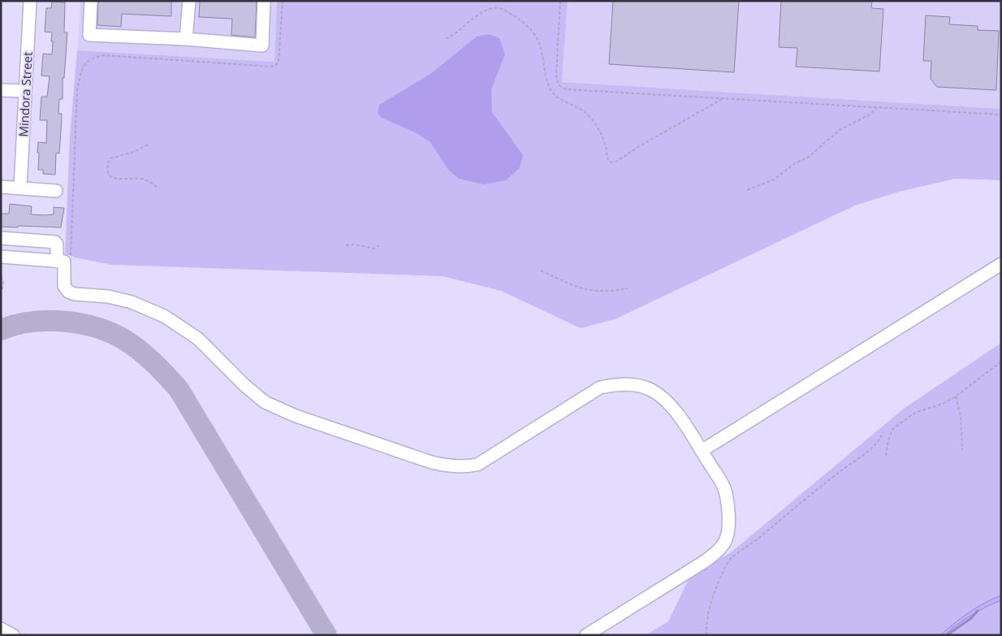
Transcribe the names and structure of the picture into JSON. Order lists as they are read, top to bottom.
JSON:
{
  "streets": {
    "street": ["Mindora Street"]
  }
}
